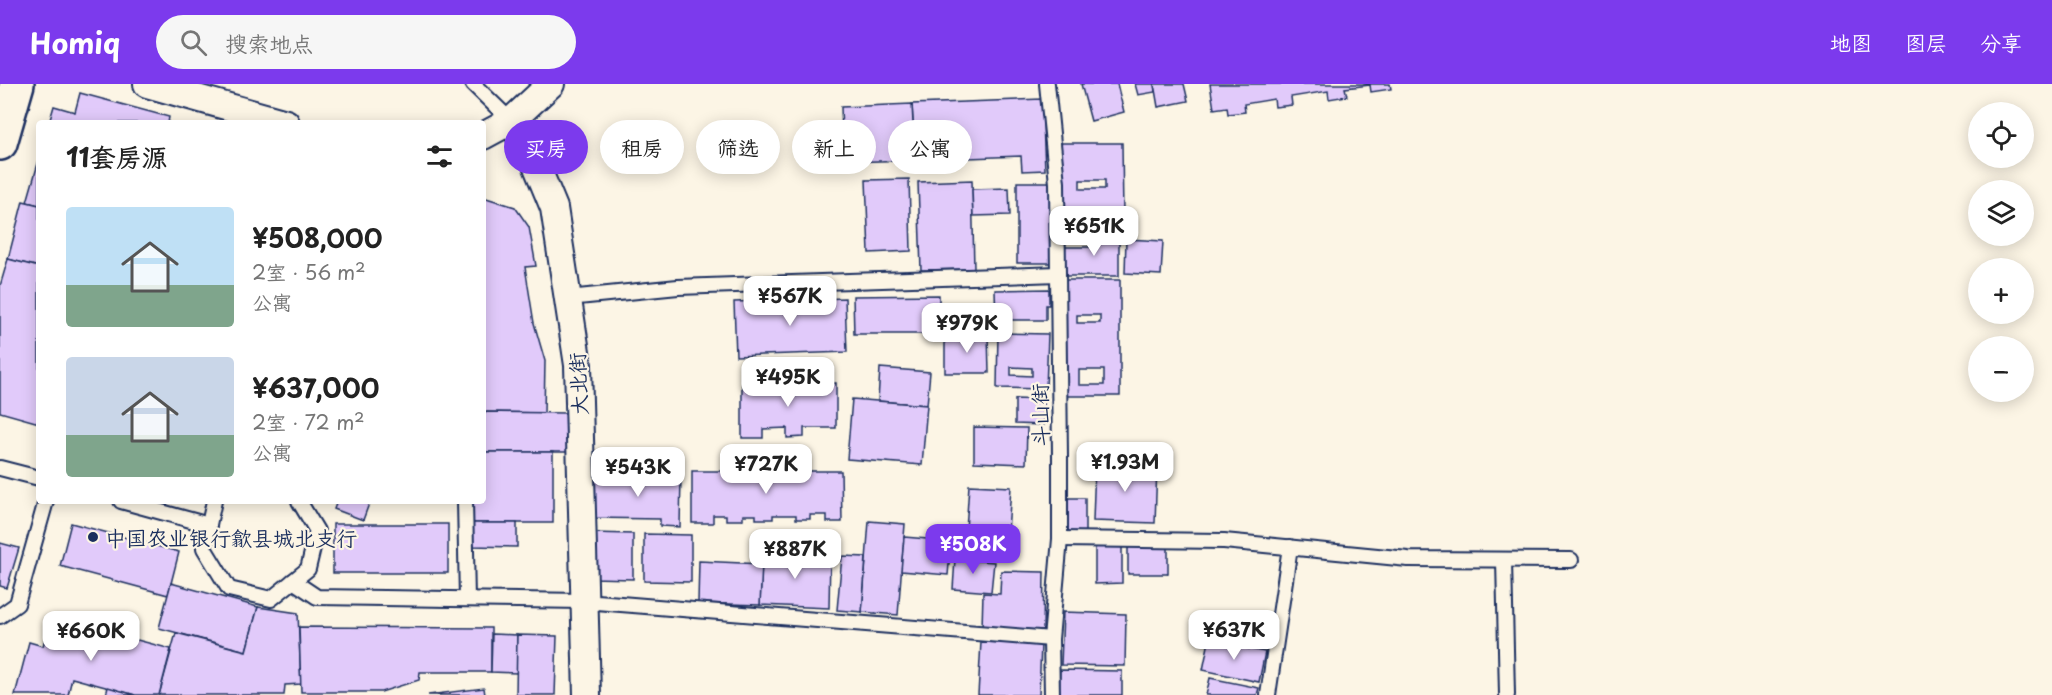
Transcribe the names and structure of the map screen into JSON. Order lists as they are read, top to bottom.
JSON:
{
  "streets": {
    "street": ["大北街"],
    "lane": ["斗山街"]
  },
  "places": ["中国农业银行歙县城北支行"],
  "page": {
    "header": "Homiq",
    "search": "搜索地点",
    "nav": ["地图", "图层", "分享"],
    "map_buttons": ["+", "−"],
    "chip": [
      "买房",
      "租房",
      "筛选",
      "新上",
      "公寓"
    ],
    "heading": "11套房源",
    "list": [
      {
        "name": "¥508,000",
        "note": "2室 · 56 m² · 公寓"
      },
      {
        "name": "¥637,000",
        "note": "2室 · 72 m² · 公寓"
      }
    ],
    "price": [
      "¥651K",
      "¥567K",
      "¥979K",
      "¥495K",
      "¥1.93M",
      "¥727K",
      "¥543K",
      "¥508K",
      "¥887K",
      "¥637K",
      "¥660K"
    ]
  }
}
